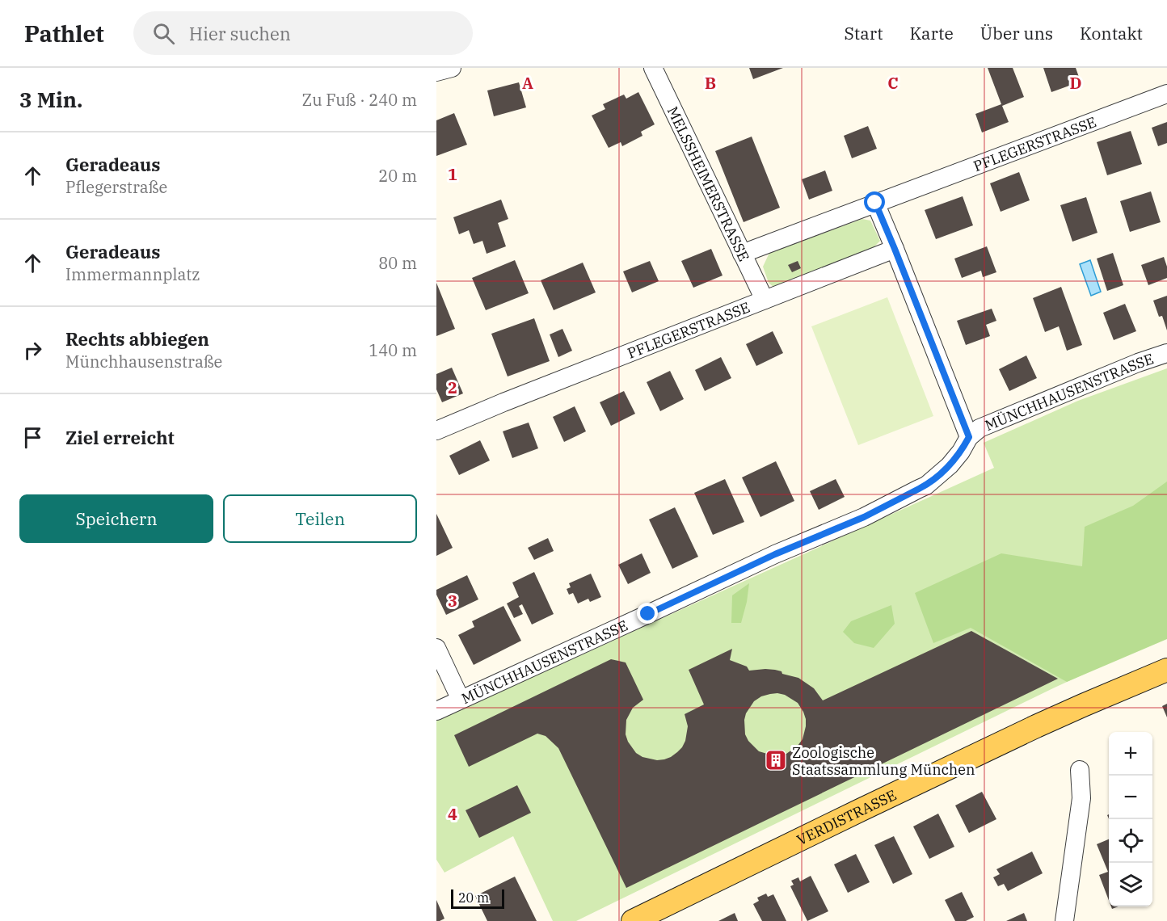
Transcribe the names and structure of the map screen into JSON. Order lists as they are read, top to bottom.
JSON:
{
  "streets": {
    "main road": ["VERDISTRASSE"],
    "street": ["PFLEGERSTRASSE", "MELSSHEIMERSTRASSE", "MÜNCHHAUSENSTRASSE"]
  },
  "crossings": [
    ["PFLEGERSTRASSE", "MELSSHEIMERSTRASSE"]
  ],
  "places": {
    "building": ["Zoologische Staatssammlung München"]
  },
  "scale_bar": "20 m",
  "page": {
    "header": "Pathlet",
    "search": "Hier suchen",
    "nav": [
      "Start",
      "Karte",
      "Über uns",
      "Kontakt"
    ],
    "heading": ["3 Min.", "Zu Fuß · 240 m"],
    "list": [
      ["Geradeaus", "Pflegerstraße", "20 m"],
      ["Geradeaus", "Immermannplatz", "80 m"],
      ["Rechts abbiegen", "Münchhausenstraße", "140 m"],
      "Ziel erreicht"
    ],
    "buttons": ["Speichern", "Teilen"],
    "map_buttons": ["+", "−"],
    "scale": "20 m"
  },
  "grid": {
    "columns": [
      "A",
      "B",
      "C",
      "D"
    ],
    "rows": [
      "1",
      "2",
      "3",
      "4"
    ]
  }
}
